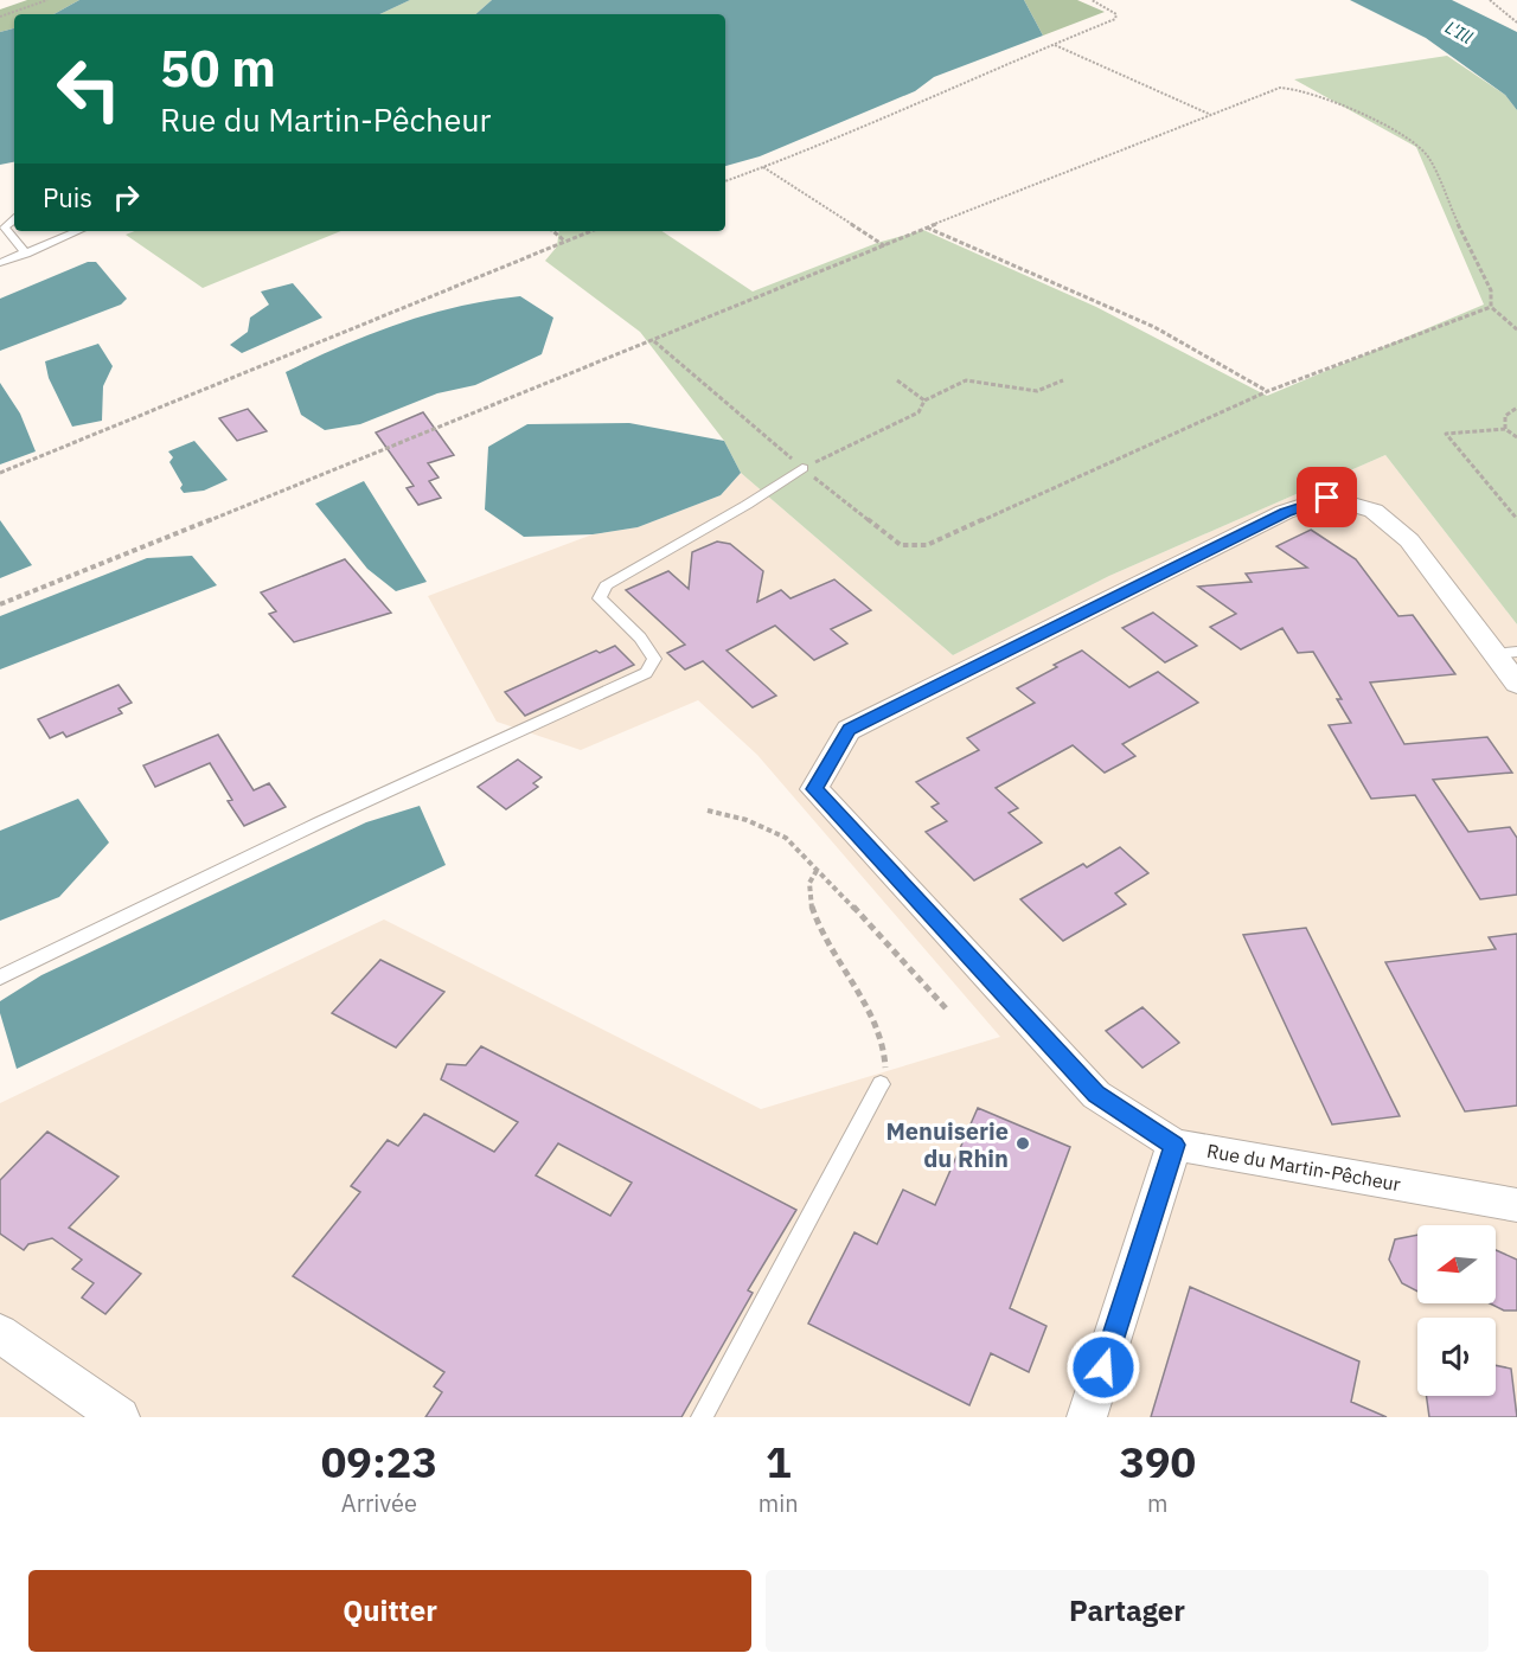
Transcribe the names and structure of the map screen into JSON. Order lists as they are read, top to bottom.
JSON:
{
  "streets": {
    "street": ["Rue du Martin-Pêcheur"]
  },
  "water": ["L'Ill"],
  "places": ["Menuiserie du Rhin"],
  "north": "left",
  "page": {
    "turn": ["50 m", "Rue du Martin-Pêcheur"],
    "then": "Puis",
    "eta": [
      "09:23",
      "Arrivée",
      "1",
      "min",
      "390",
      "m"
    ],
    "buttons": ["Quitter", "Partager"]
  }
}
